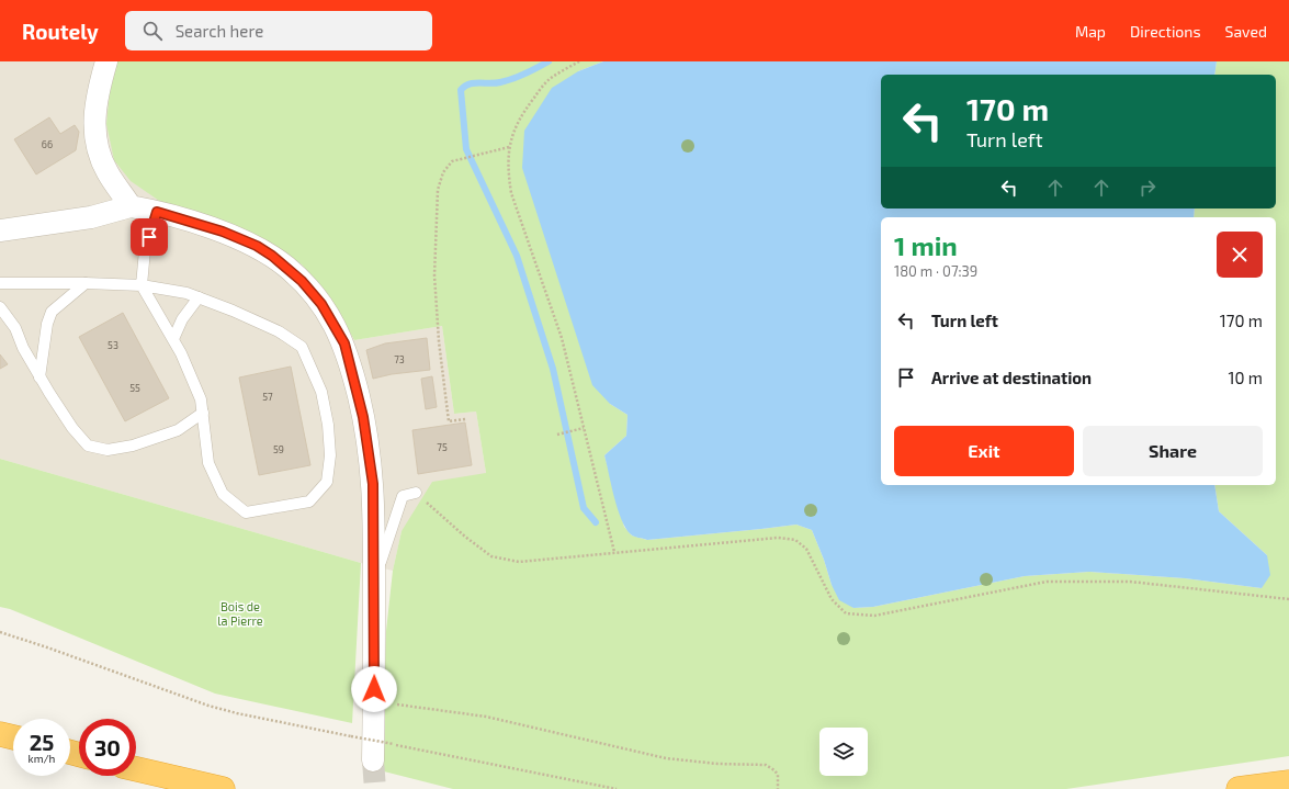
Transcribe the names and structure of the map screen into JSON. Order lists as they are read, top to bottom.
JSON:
{
  "parks": ["Bois de la Pierre"],
  "house_numbers": [
    "66",
    "53",
    "73",
    "55",
    "57",
    "75",
    "59"
  ],
  "page": {
    "header": "Routely",
    "search": "Search here",
    "nav": ["Map", "Directions", "Saved"],
    "turn": ["170 m", "Turn left"],
    "heading": ["1 min", "180 m · 07:39"],
    "list": [
      {
        "name": "Turn left",
        "value": "170 m"
      },
      {
        "name": "Arrive at destination",
        "value": "10 m"
      }
    ],
    "buttons": ["Exit", "Share"],
    "speed": "25 km/h",
    "limit": "30"
  }
}
